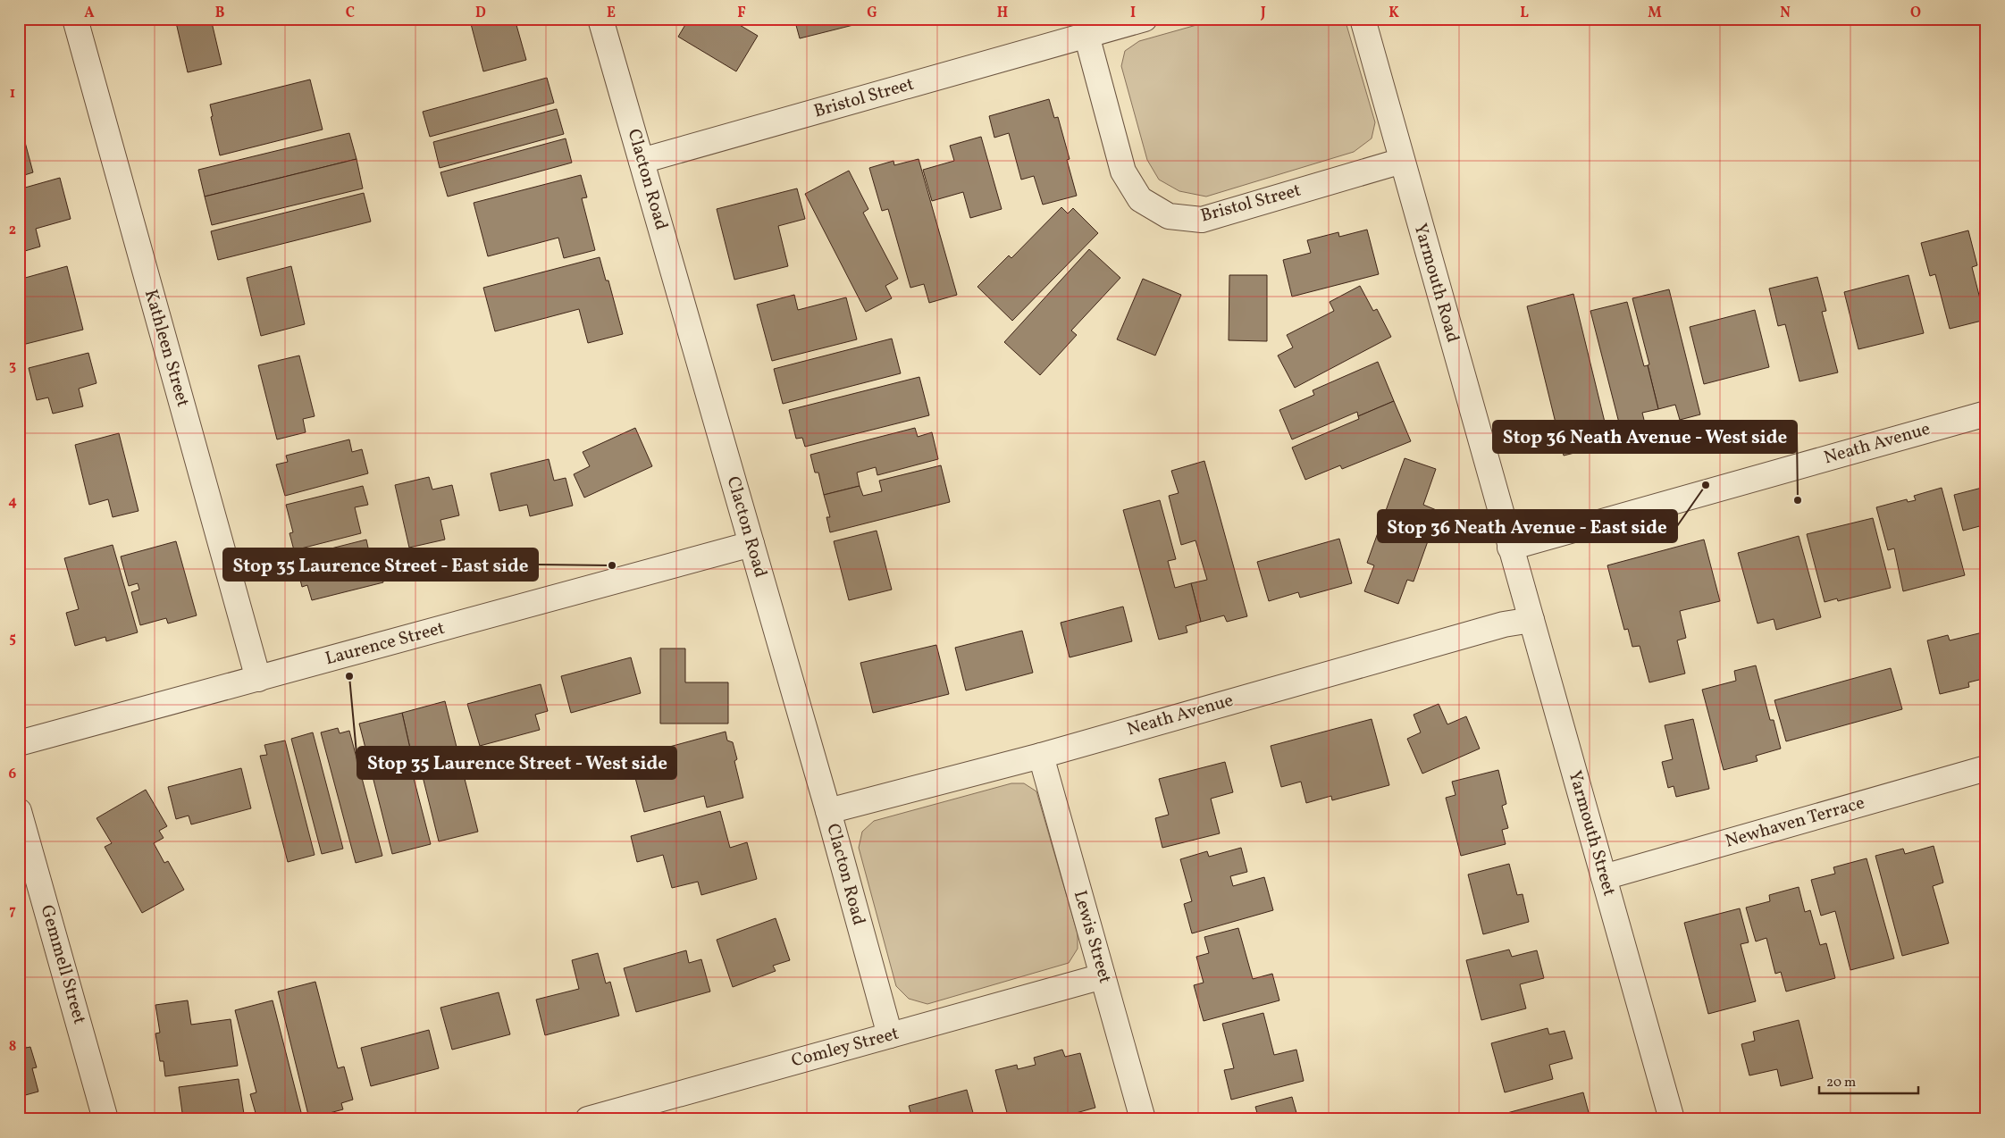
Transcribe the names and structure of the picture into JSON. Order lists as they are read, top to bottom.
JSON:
{
  "streets": {
    "street": [
      "Bristol Street",
      "Clacton Road",
      "Yarmouth Road",
      "Kathleen Street",
      "Neath Avenue",
      "Laurence Street",
      "Newhaven Terrace",
      "Yarmouth Street",
      "Lewis Street",
      "Gemmell Street",
      "Comley Street"
    ]
  },
  "crossings": [
    ["Bristol Street", "Clacton Road"],
    ["Bristol Street", "Yarmouth Road"],
    ["Clacton Road", "Neath Avenue"],
    ["Clacton Road", "Laurence Street"],
    ["Clacton Road", "Comley Street"],
    ["Yarmouth Road", "Neath Avenue"],
    ["Yarmouth Road", "Yarmouth Street"],
    ["Kathleen Street", "Laurence Street"],
    ["Neath Avenue", "Yarmouth Street"],
    ["Neath Avenue", "Lewis Street"],
    ["Newhaven Terrace", "Yarmouth Street"],
    ["Lewis Street", "Comley Street"]
  ],
  "places": [
    "Stop 36 Neath Avenue - East side",
    "Stop 36 Neath Avenue - West side",
    "Stop 35 Laurence Street - East side",
    "Stop 35 Laurence Street - West side"
  ],
  "scale_bar": "20 m",
  "grid": {
    "columns": [
      "A",
      "B",
      "C",
      "D",
      "E",
      "F",
      "G",
      "H",
      "I",
      "J",
      "K",
      "L",
      "M",
      "N",
      "O"
    ],
    "rows": [
      "1",
      "2",
      "3",
      "4",
      "5",
      "6",
      "7",
      "8"
    ]
  }
}
